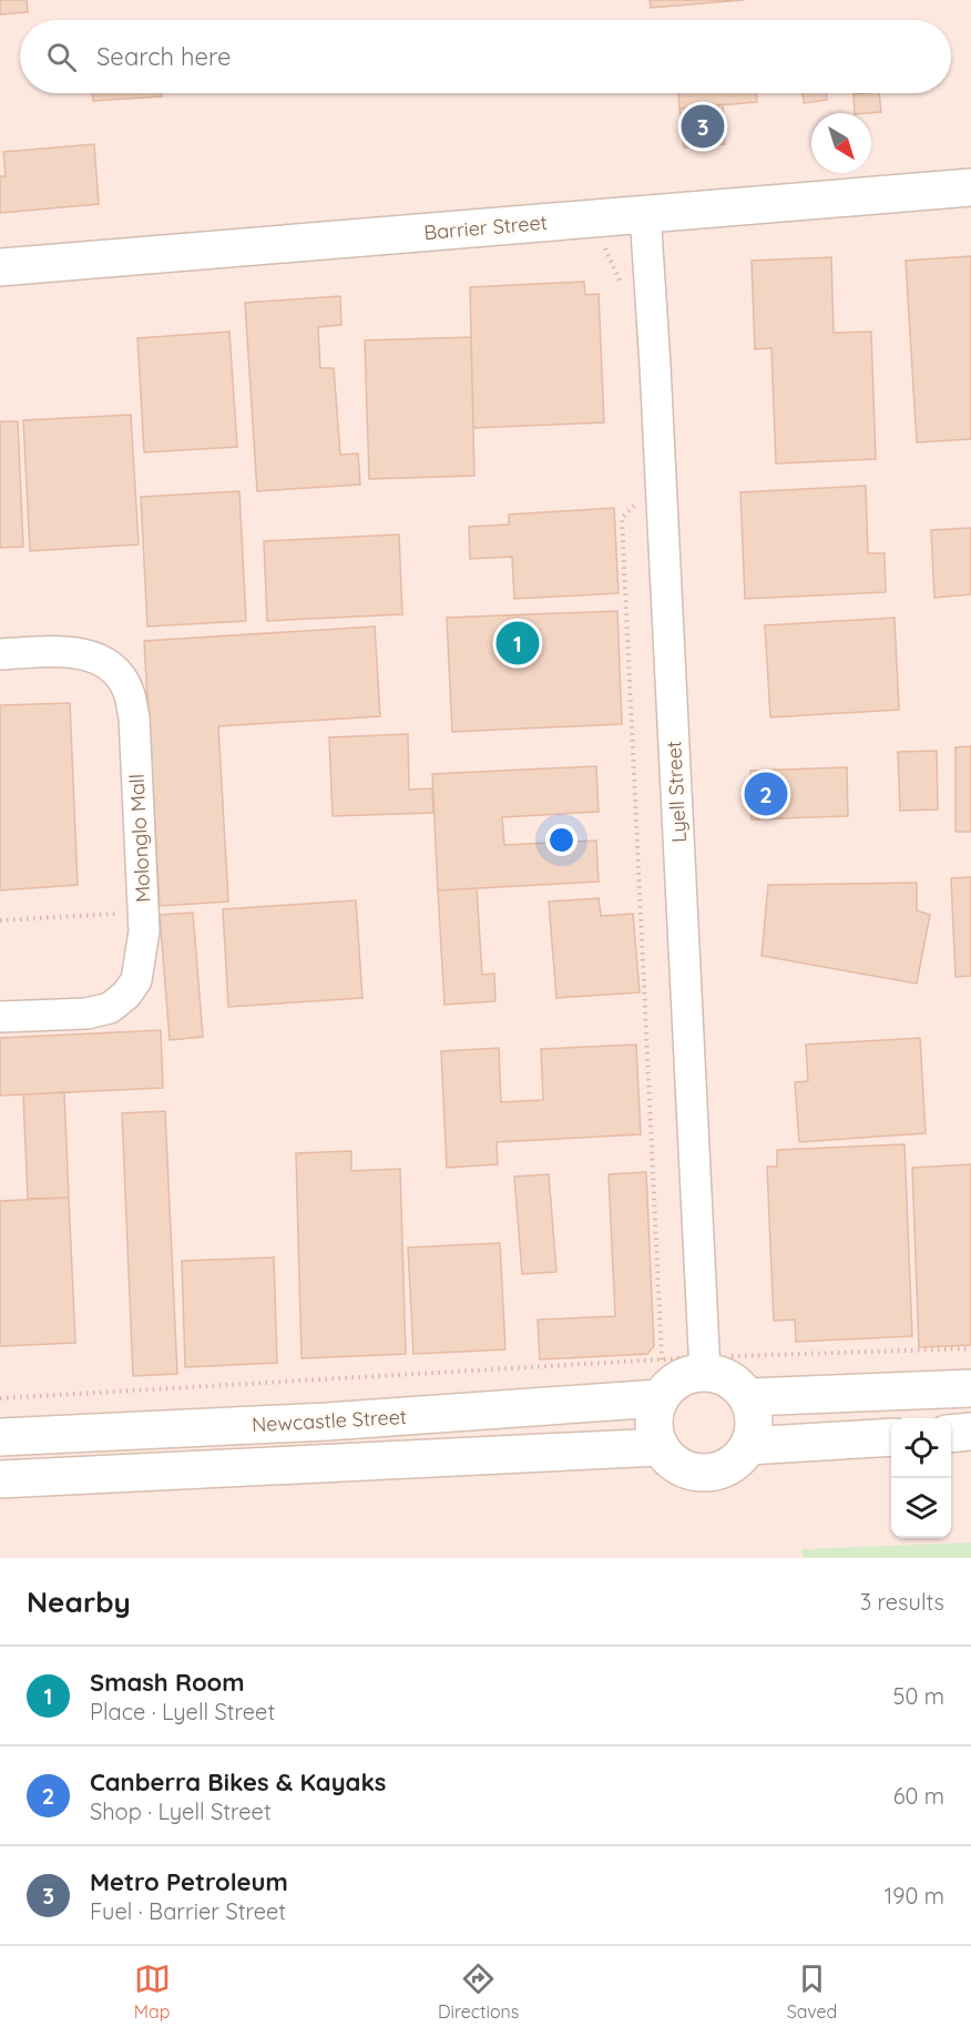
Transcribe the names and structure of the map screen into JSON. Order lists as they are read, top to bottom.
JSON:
{
  "streets": {
    "main road": ["Barrier Street", "Newcastle Street"],
    "street": ["Lyell Street", "Molonglo Mall"]
  },
  "crossings": [
    ["Barrier Street", "Lyell Street"],
    ["Lyell Street", "Newcastle Street"]
  ],
  "north": "bottom right",
  "page": {
    "search": "Search here",
    "pins": ["3", "1", "2"],
    "heading": ["Nearby", "3 results"],
    "list": [
      {
        "mark": "1",
        "name": "Smash Room",
        "note": "Place · Lyell Street",
        "value": "50 m"
      },
      {
        "mark": "2",
        "name": "Canberra Bikes & Kayaks",
        "note": "Shop · Lyell Street",
        "value": "60 m"
      },
      {
        "mark": "3",
        "name": "Metro Petroleum",
        "note": "Fuel · Barrier Street",
        "value": "190 m"
      }
    ],
    "nav": ["Map", "Directions", "Saved"]
  }
}
